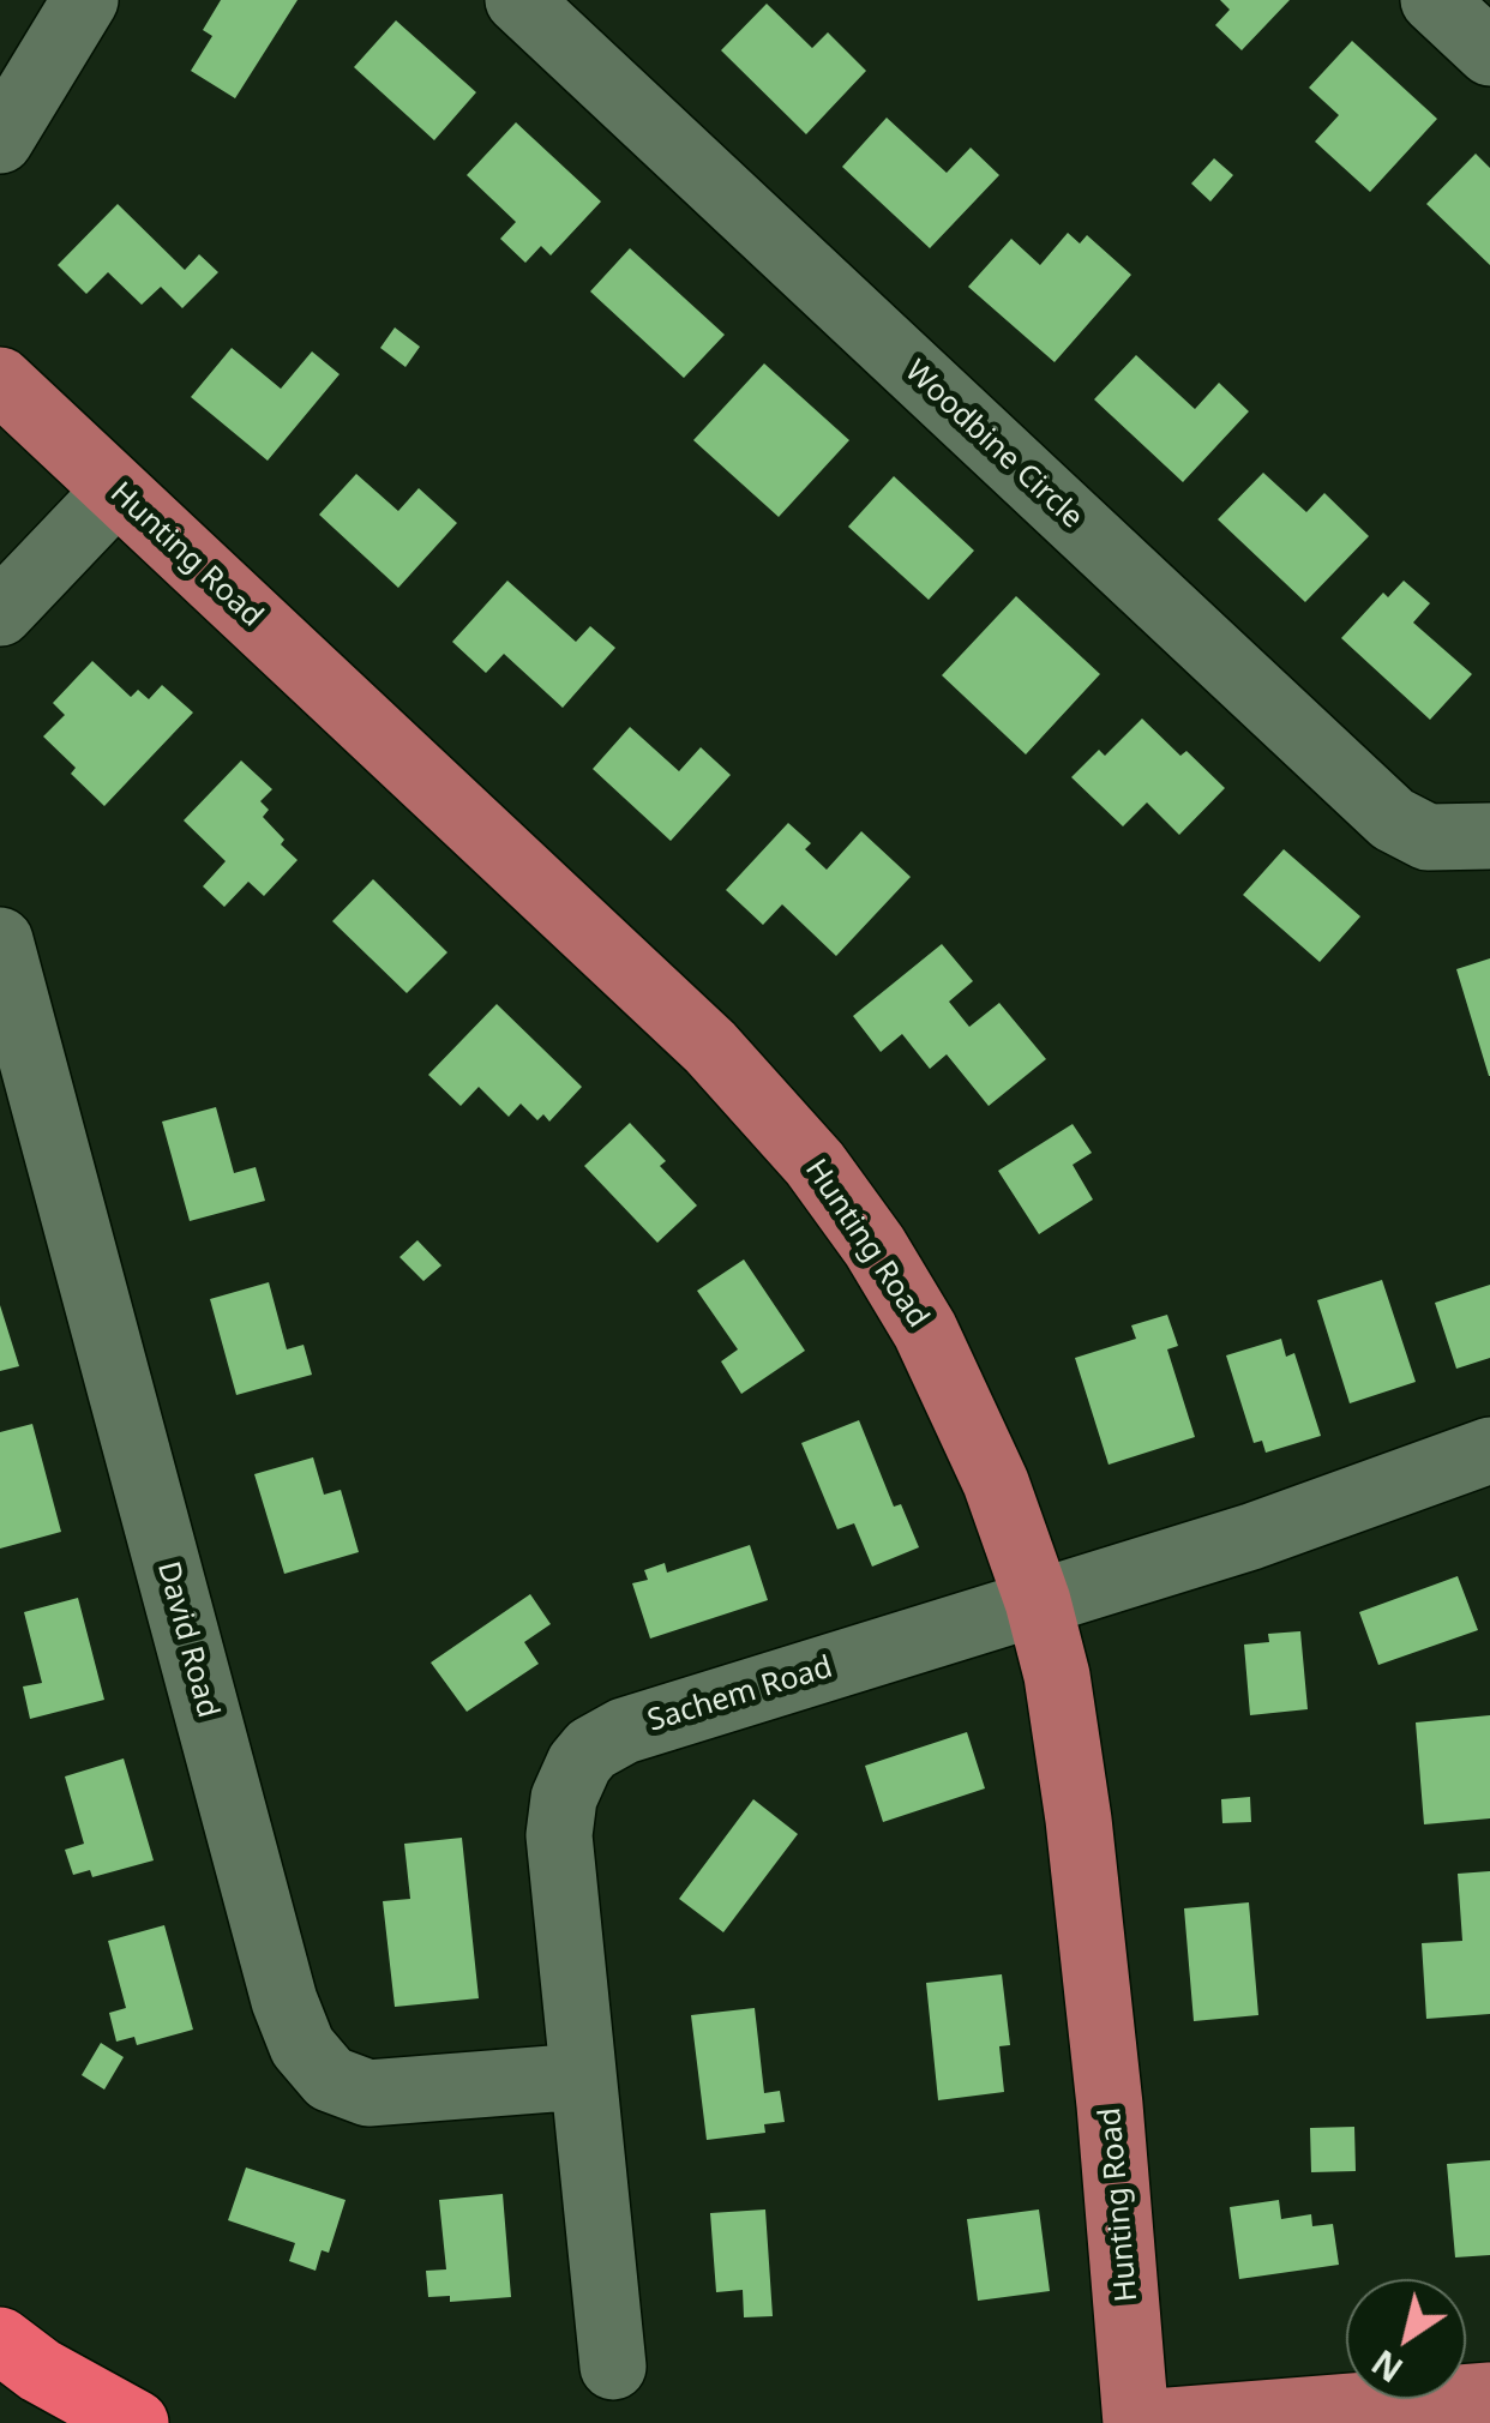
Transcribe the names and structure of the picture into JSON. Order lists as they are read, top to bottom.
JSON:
{
  "streets": {
    "main road": ["Hunting Road"],
    "street": ["Woodbine Circle", "David Road", "Sachem Road"]
  },
  "crossings": [
    ["Hunting Road", "Sachem Road"],
    ["David Road", "Sachem Road"]
  ],
  "north": "bottom left"
}
